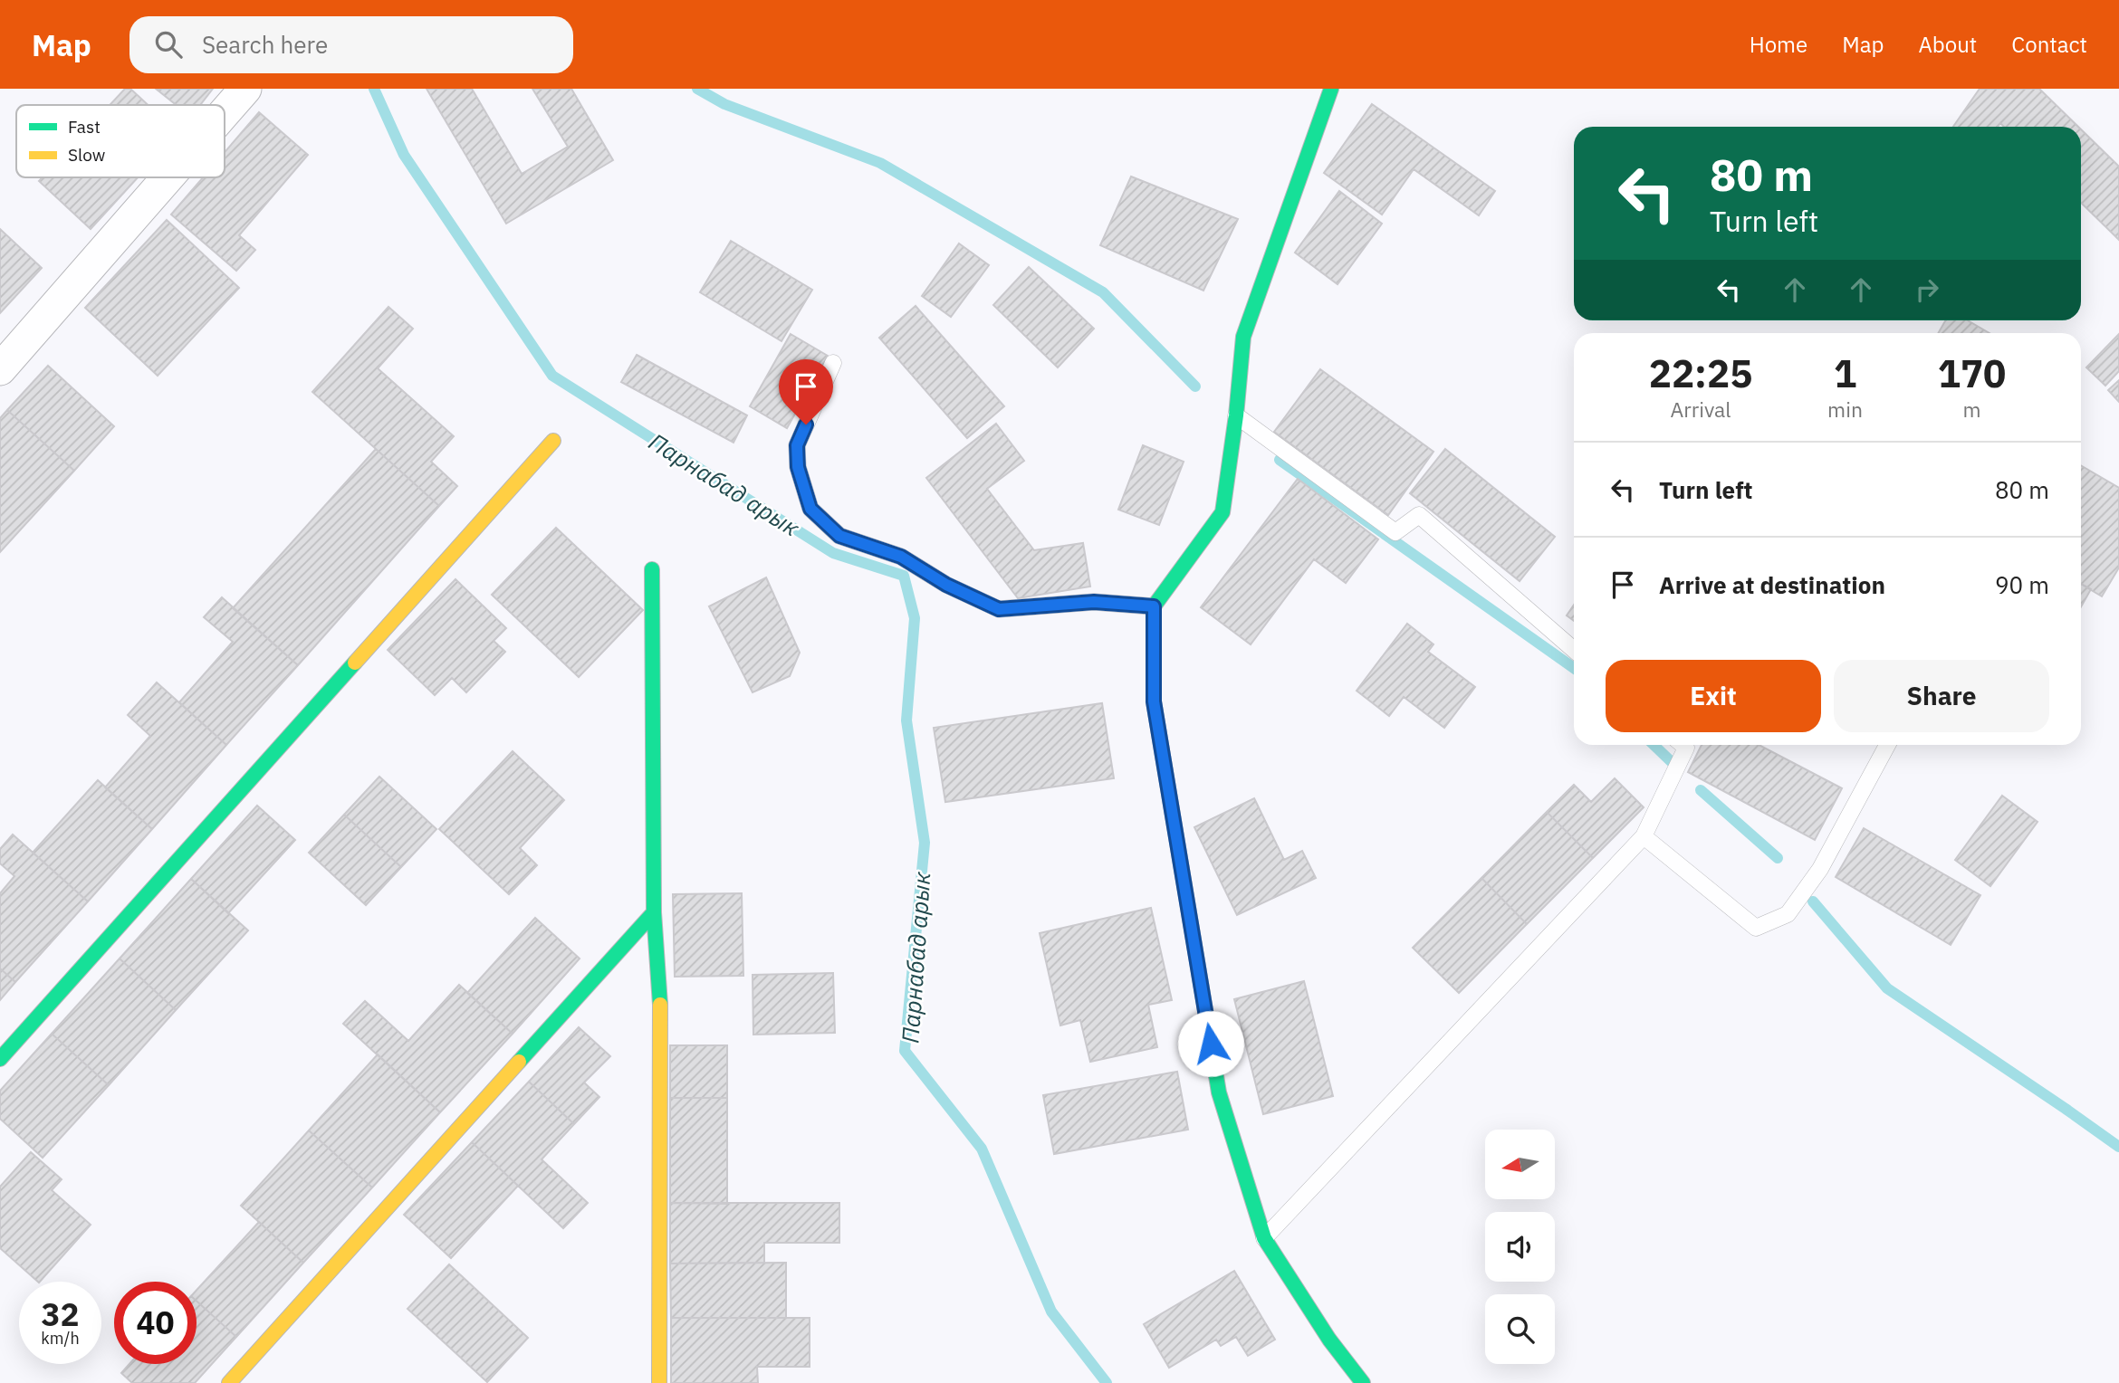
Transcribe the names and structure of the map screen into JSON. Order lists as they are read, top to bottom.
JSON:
{
  "water": ["Парнабад арык"],
  "legend": ["Fast", "Slow"],
  "north": "left",
  "page": {
    "header": "Map",
    "search": "Search here",
    "nav": [
      "Home",
      "Map",
      "About",
      "Contact"
    ],
    "turn": ["80 m", "Turn left"],
    "eta": [
      "22:25",
      "Arrival",
      "1",
      "min",
      "170",
      "m"
    ],
    "list": [
      {
        "name": "Turn left",
        "value": "80 m"
      },
      {
        "name": "Arrive at destination",
        "value": "90 m"
      }
    ],
    "buttons": ["Exit", "Share"],
    "speed": "32 km/h",
    "limit": "40"
  }
}
